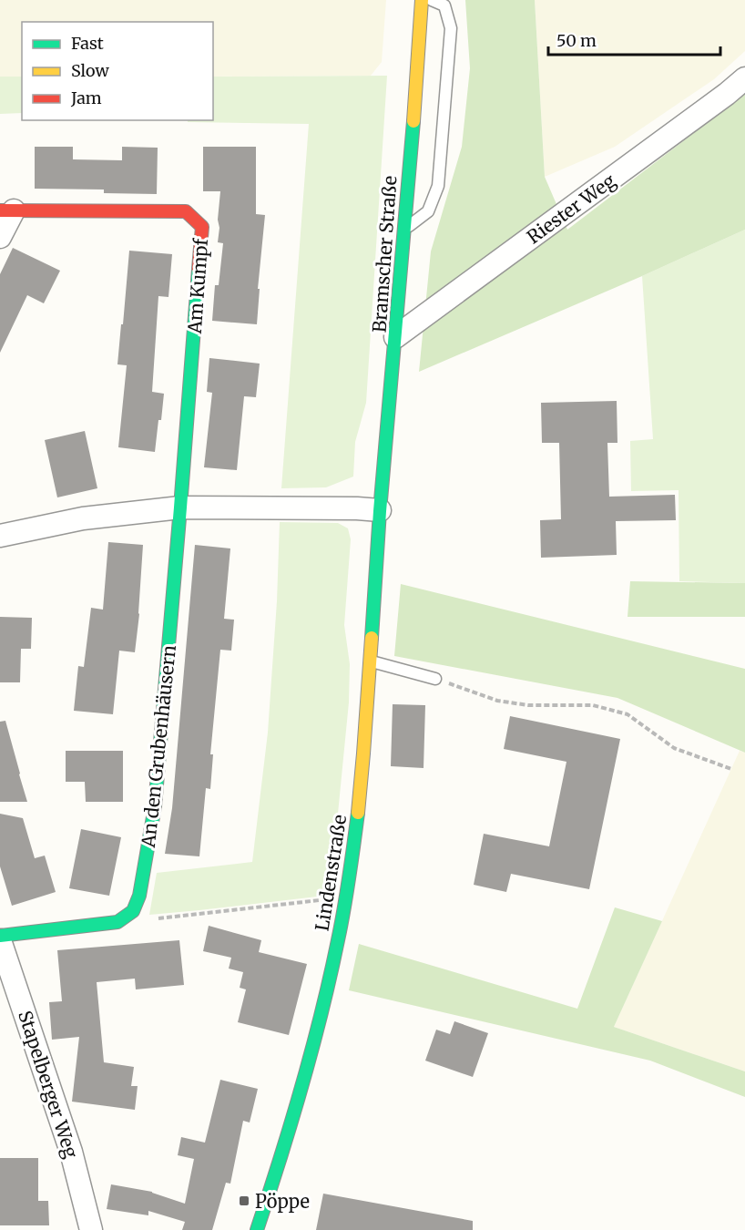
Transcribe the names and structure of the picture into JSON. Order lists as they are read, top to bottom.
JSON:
{
  "streets": {
    "street": [
      "Riester Weg",
      "Bramscher Straße",
      "Am Kumpf",
      "An den Grubenhäusern",
      "Lindenstraße",
      "Stapelberger Weg"
    ]
  },
  "crossings": [
    ["Riester Weg", "Bramscher Straße"],
    ["Bramscher Straße", "Lindenstraße"],
    ["Am Kumpf", "An den Grubenhäusern"]
  ],
  "places": {
    "transit": ["Pöppe"]
  },
  "legend": ["Fast", "Slow", "Jam"],
  "scale_bar": "50 m"
}
